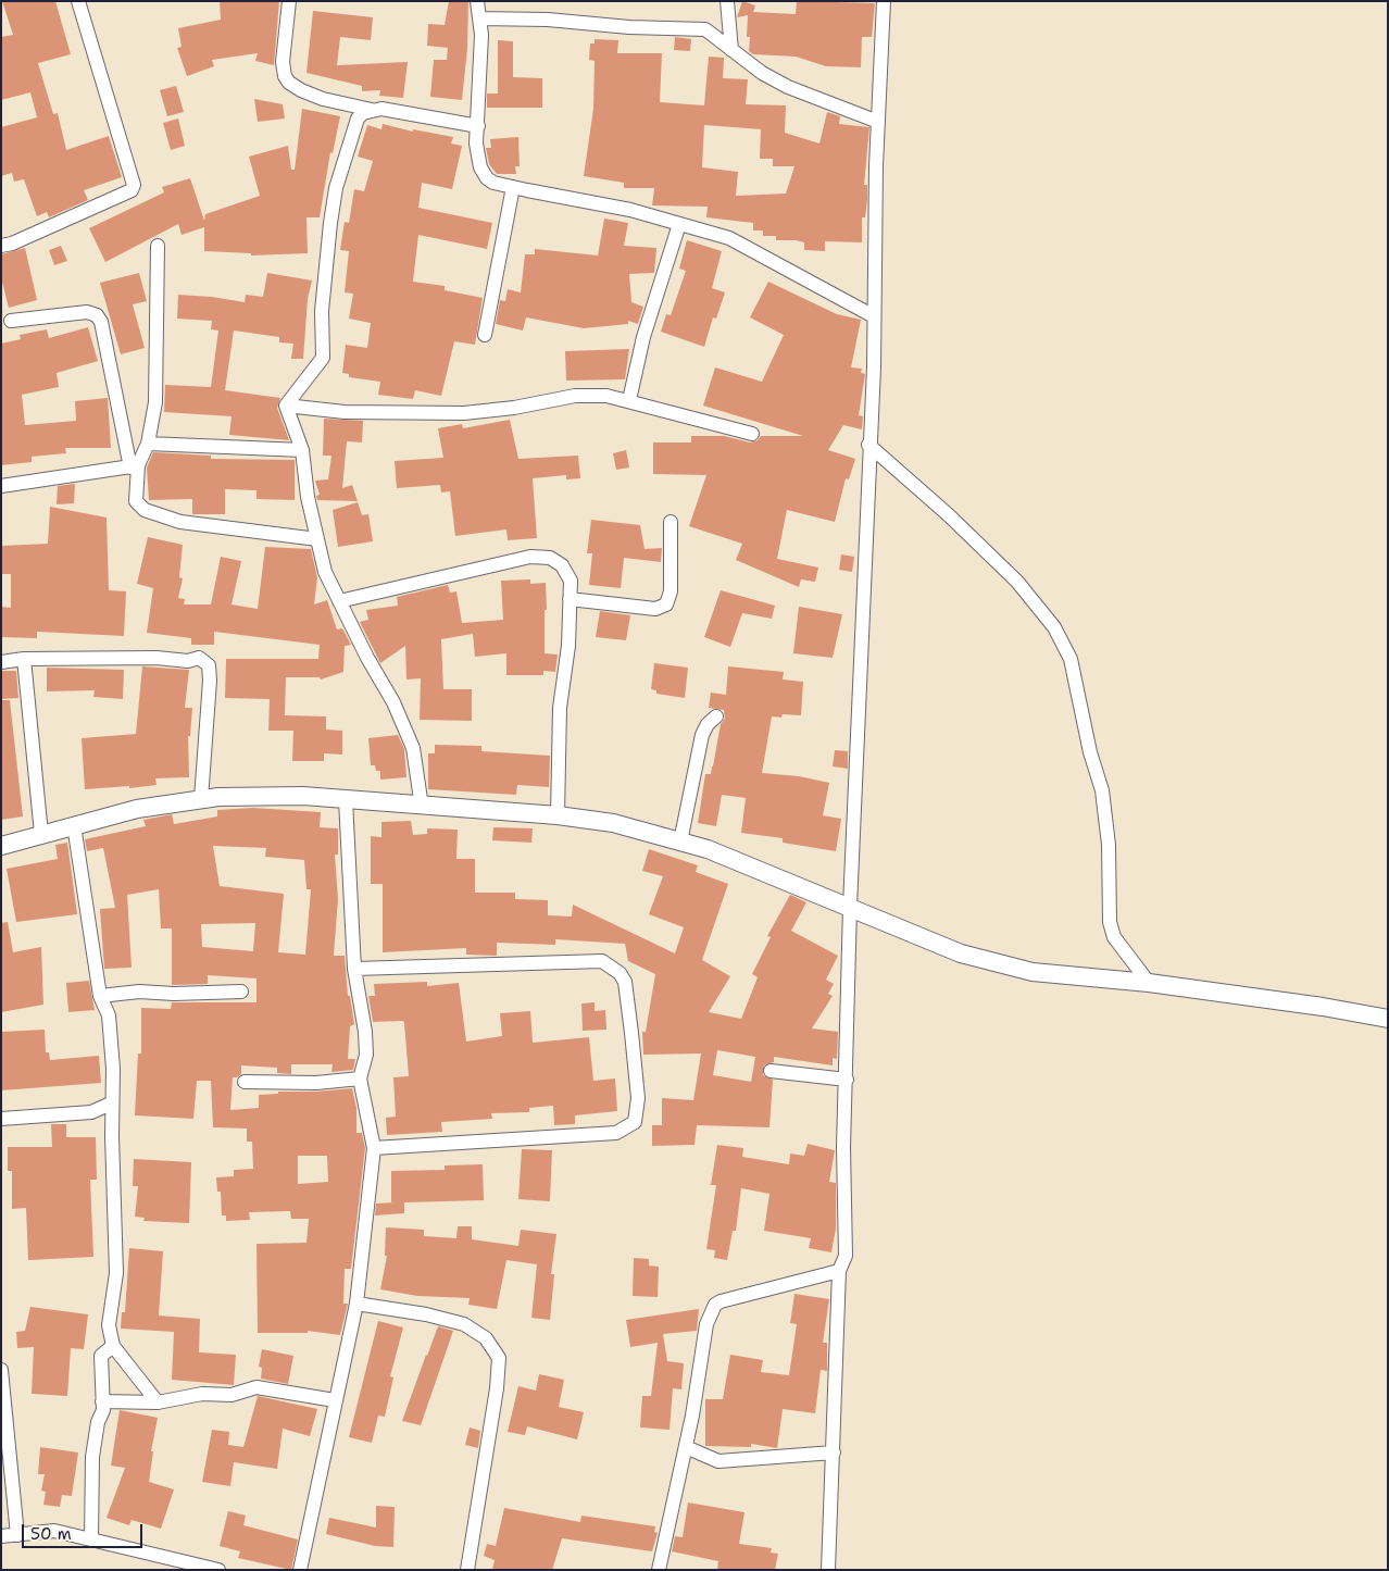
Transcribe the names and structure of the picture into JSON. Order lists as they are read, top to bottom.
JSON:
{
  "scale_bar": "50 m"
}
